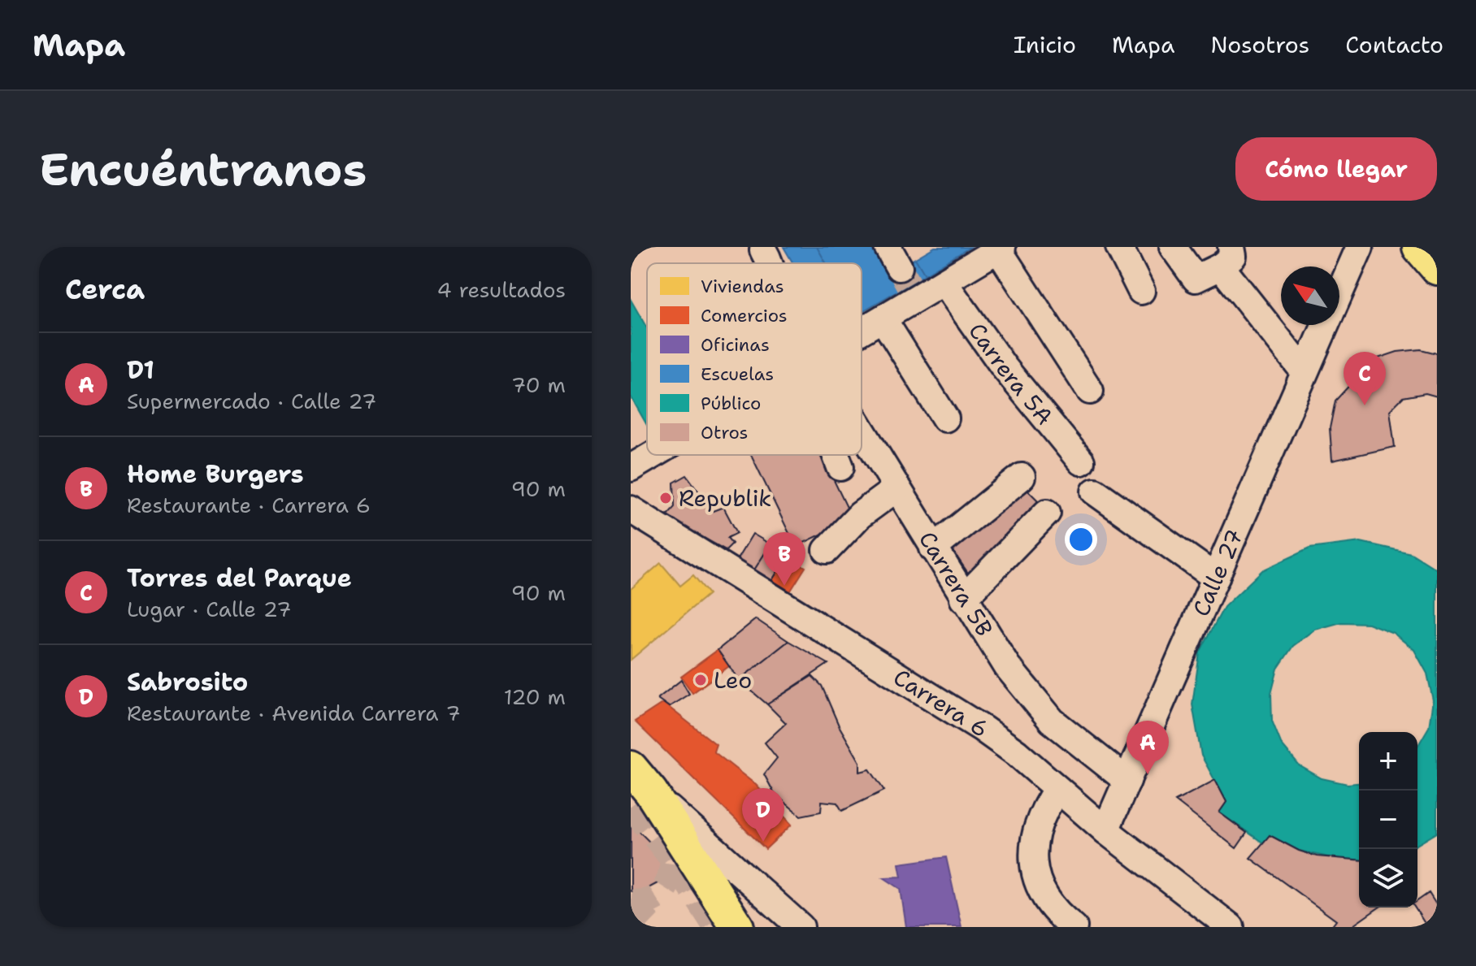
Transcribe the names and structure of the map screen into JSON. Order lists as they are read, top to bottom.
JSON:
{
  "streets": {
    "street": [
      "Carrera 5A",
      "Calle 27",
      "Carrera 5B",
      "Carrera 6"
    ]
  },
  "crossings": [
    ["Calle 27", "Carrera 5B"],
    ["Calle 27", "Carrera 6"]
  ],
  "places": ["Republik", "Leo"],
  "legend": [
    "Viviendas",
    "Comercios",
    "Oficinas",
    "Escuelas",
    "Público",
    "Otros"
  ],
  "north": "top left",
  "page": {
    "header": "Mapa",
    "nav": [
      "Inicio",
      "Mapa",
      "Nosotros",
      "Contacto"
    ],
    "buttons": "Cómo llegar",
    "title": "Encuéntranos",
    "heading": ["Cerca", "4 resultados"],
    "list": [
      {
        "mark": "A",
        "name": "D1",
        "note": "Supermercado · Calle 27",
        "value": "70 m"
      },
      {
        "mark": "B",
        "name": "Home Burgers",
        "note": "Restaurante · Carrera 6",
        "value": "90 m"
      },
      {
        "mark": "C",
        "name": "Torres del Parque",
        "note": "Lugar · Calle 27",
        "value": "90 m"
      },
      {
        "mark": "D",
        "name": "Sabrosito",
        "note": "Restaurante · Avenida Carrera 7",
        "value": "120 m"
      }
    ],
    "pins": [
      "C",
      "B",
      "A",
      "D"
    ],
    "map_buttons": ["+", "−"]
  }
}
